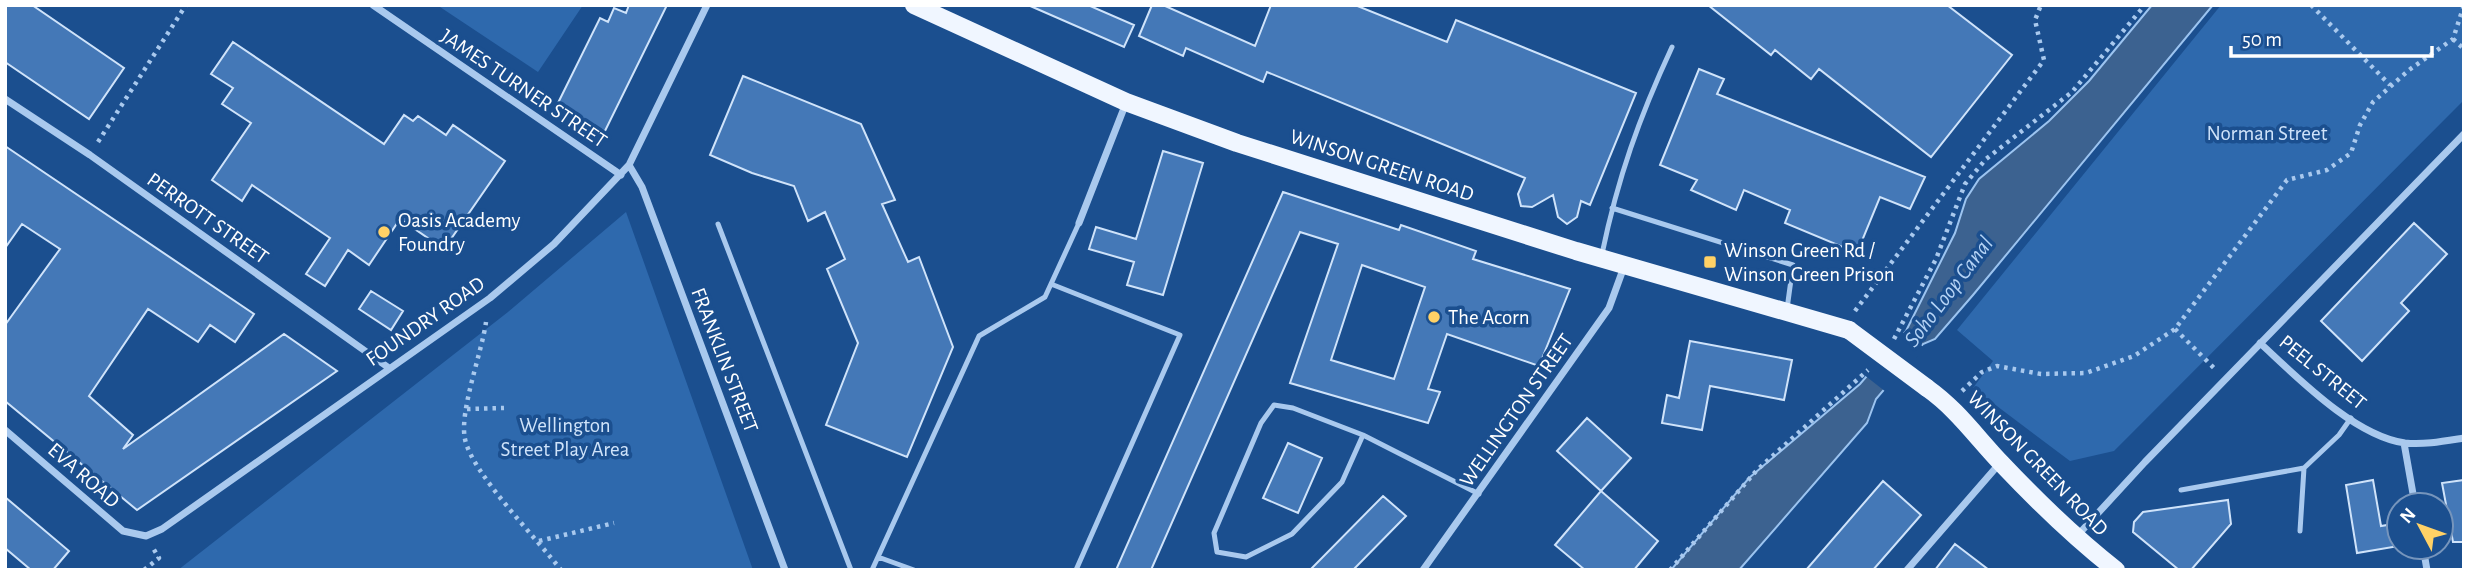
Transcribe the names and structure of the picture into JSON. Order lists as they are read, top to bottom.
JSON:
{
  "streets": {
    "main road": ["WINSON GREEN ROAD"],
    "street": [
      "JAMES TURNER STREET",
      "PERROTT STREET",
      "FOUNDRY ROAD",
      "FRANKLIN STREET",
      "PEEL STREET",
      "WELLINGTON STREET",
      "EVA ROAD"
    ]
  },
  "crossings": [
    ["JAMES TURNER STREET", "FOUNDRY ROAD"],
    ["WINSON GREEN ROAD", "WELLINGTON STREET"],
    ["PERROTT STREET", "FOUNDRY ROAD"],
    ["FOUNDRY ROAD", "FRANKLIN STREET"],
    ["FOUNDRY ROAD", "EVA ROAD"]
  ],
  "water": ["Soho Loop Canal"],
  "parks": ["Norman Street", "Wellington Street Play Area"],
  "places": {
    "other": ["Oasis Academy Foundry", "The Acorn"],
    "transit": ["Winson Green Rd / Winson Green Prison"]
  },
  "scale_bar": "50 m",
  "north": "top left"
}
